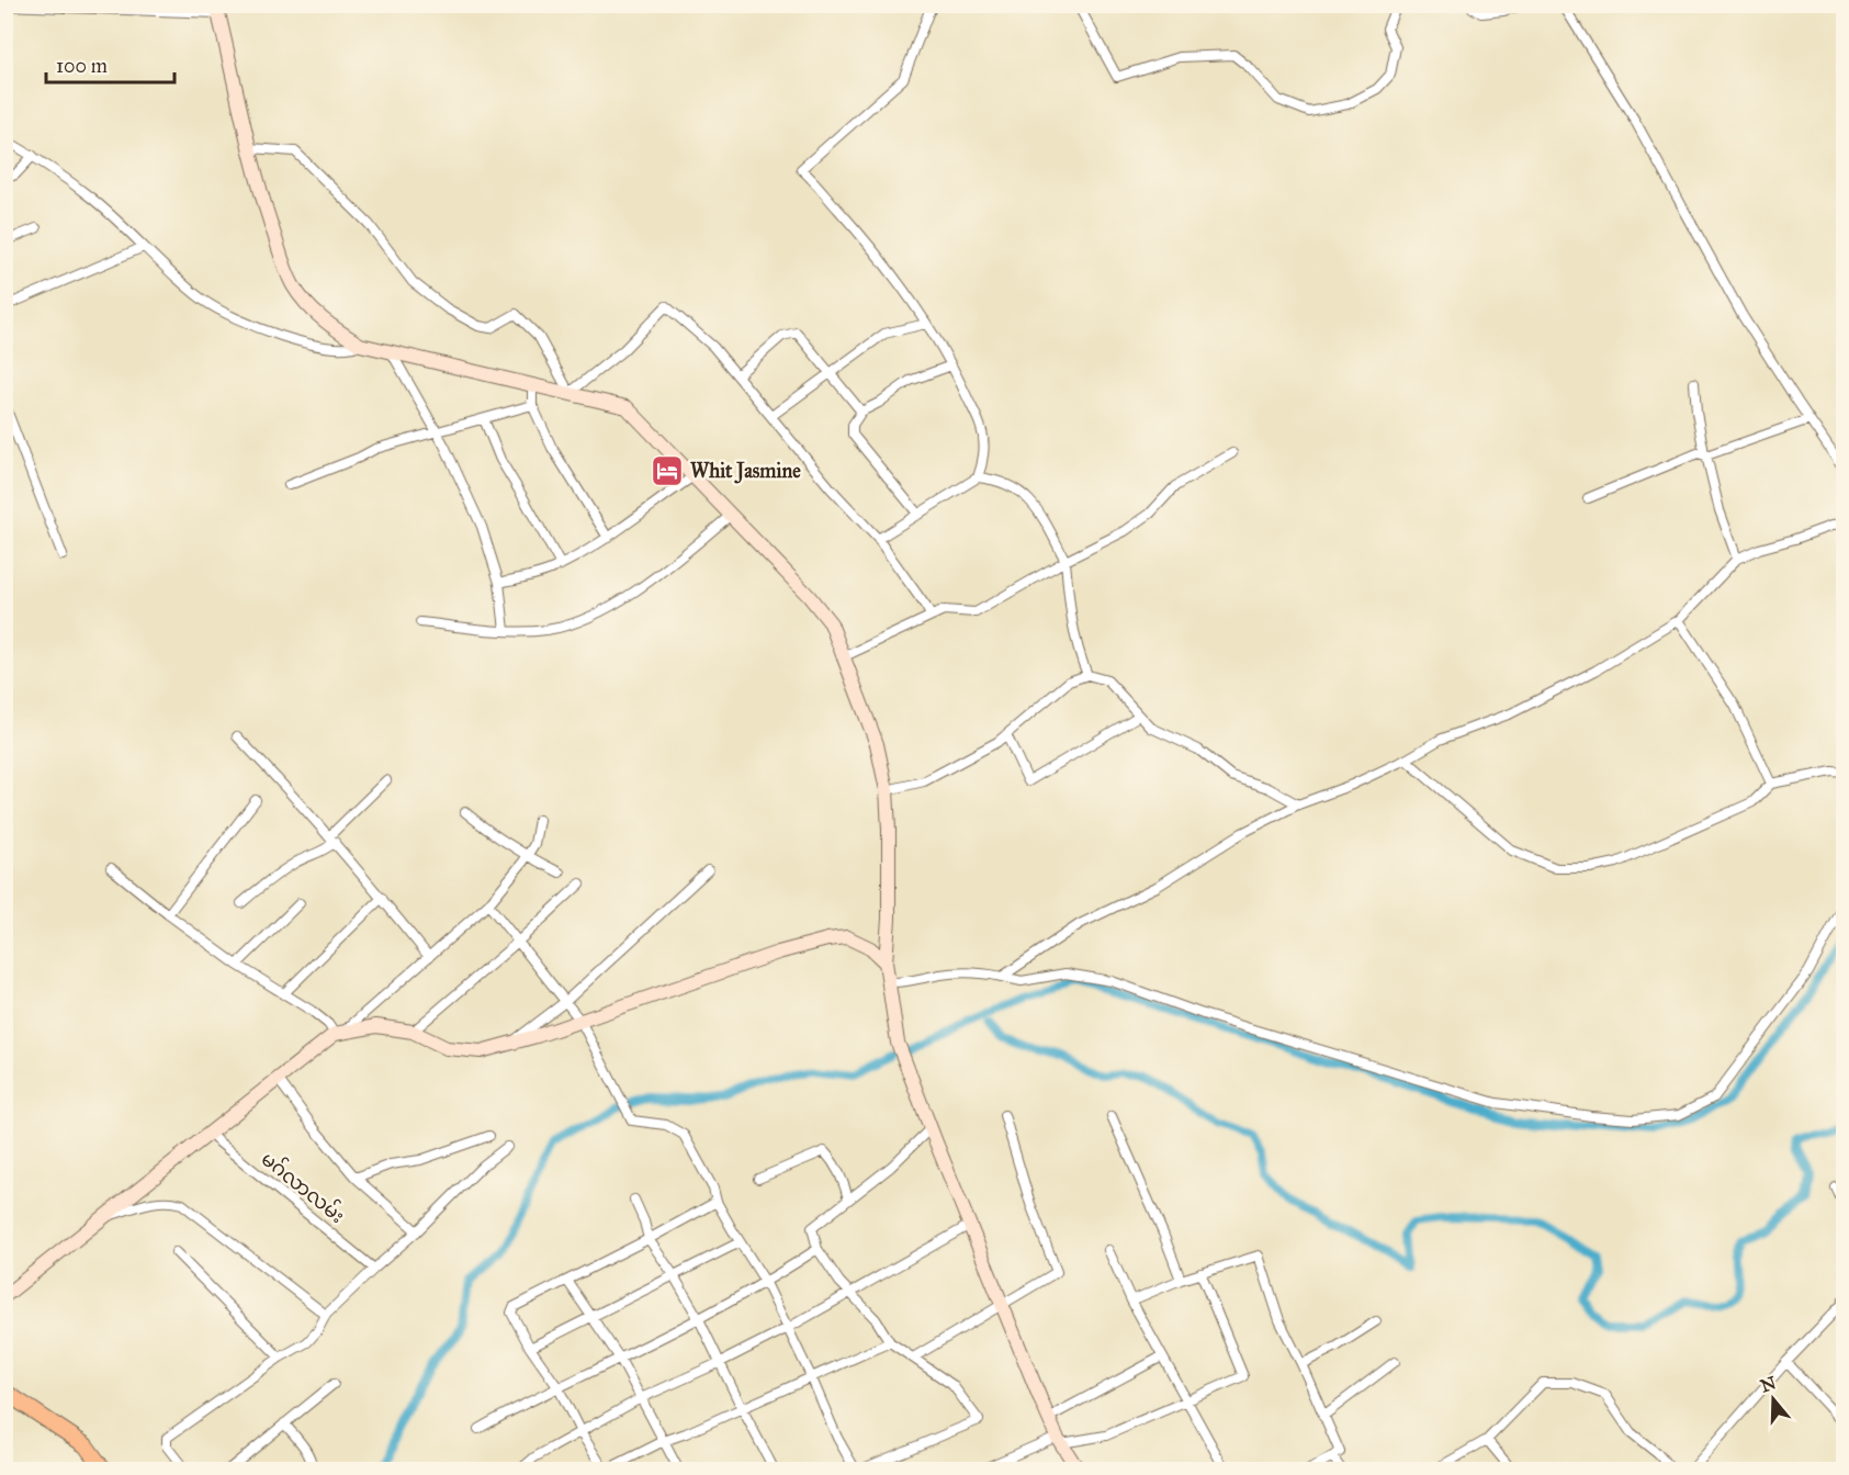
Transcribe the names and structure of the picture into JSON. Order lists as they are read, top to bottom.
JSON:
{
  "streets": {
    "street": ["မဂ်လာလမ်း"]
  },
  "places": {
    "hotel": ["Whit Jasmine"]
  },
  "scale_bar": "100 m",
  "north": "top"
}
